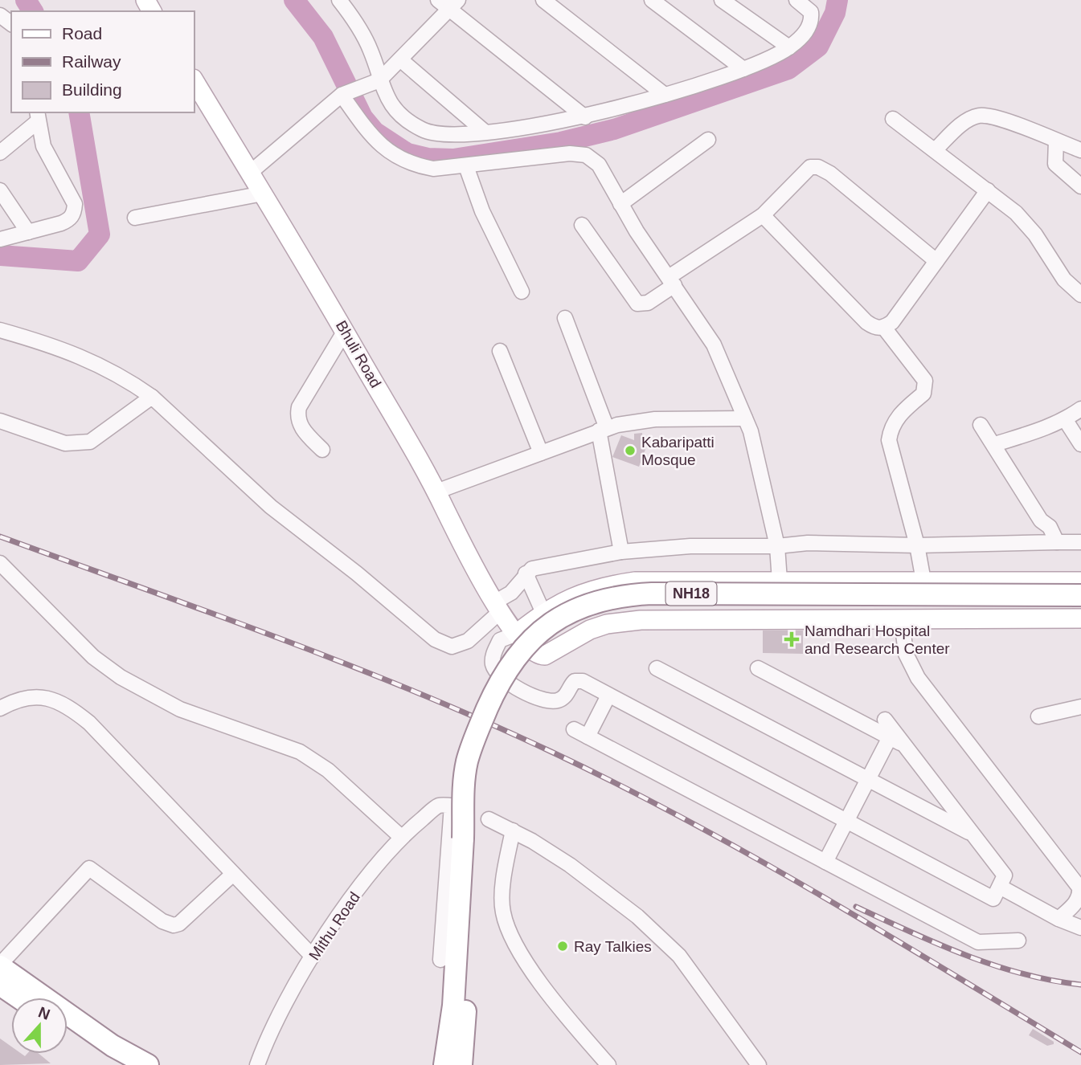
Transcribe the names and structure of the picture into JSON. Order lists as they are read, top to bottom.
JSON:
{
  "streets": {
    "highway": ["NH18"],
    "main road": ["Bhuli Road"],
    "street": ["Mithu Road"]
  },
  "places": {
    "other": ["Kabaripatti Mosque", "Ray Talkies"],
    "health": ["Namdhari Hospital and Research Center"]
  },
  "legend": ["Road", "Railway", "Building"],
  "north": "top"
}
